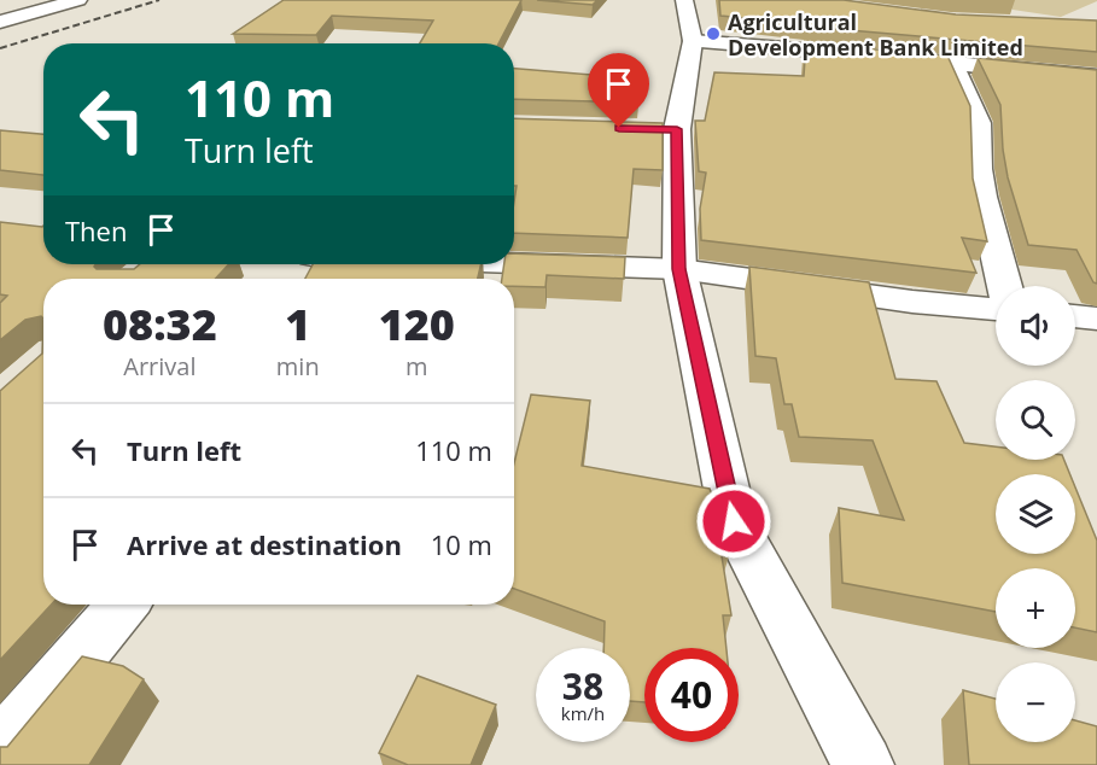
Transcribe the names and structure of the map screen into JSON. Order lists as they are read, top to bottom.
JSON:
{
  "places": ["Agricultural Development Bank Limited"],
  "page": {
    "turn": ["110 m", "Turn left"],
    "then": "Then",
    "eta": [
      "08:32",
      "Arrival",
      "1",
      "min",
      "120",
      "m"
    ],
    "map_buttons": ["+", "−"],
    "list": [
      {
        "name": "Turn left",
        "value": "110 m"
      },
      {
        "name": "Arrive at destination",
        "value": "10 m"
      }
    ],
    "speed": "38 km/h",
    "limit": "40"
  }
}
